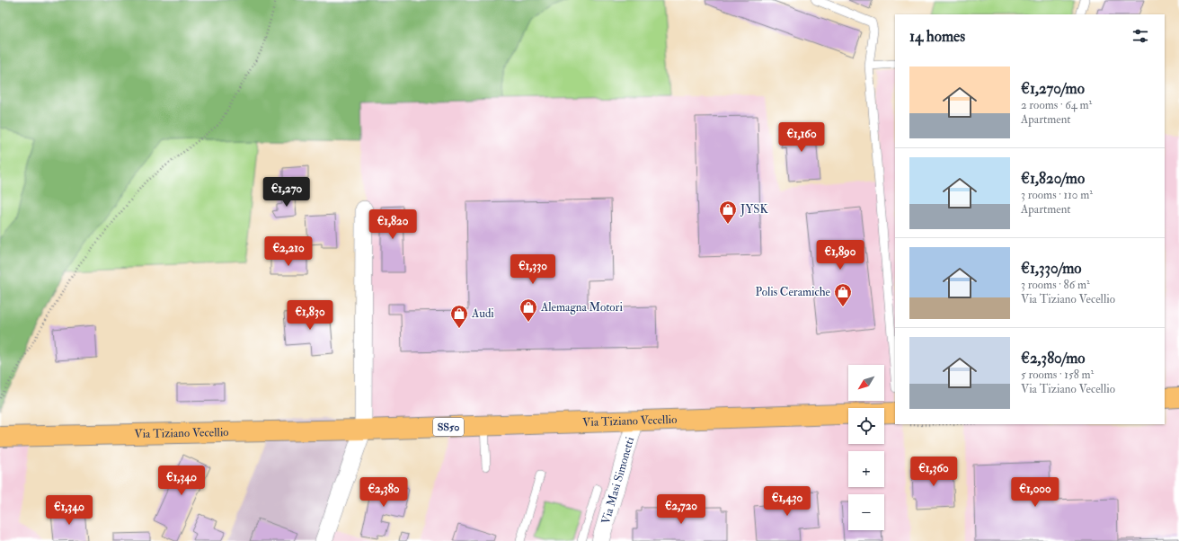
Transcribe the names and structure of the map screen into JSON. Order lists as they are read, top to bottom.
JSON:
{
  "streets": {
    "main road": ["Via Tiziano Vecellio", "SS50"],
    "street": ["Via Masi Simonetti"]
  },
  "crossings": [
    ["Via Tiziano Vecellio", "Via Masi Simonetti"]
  ],
  "places": {
    "shop": [
      "JYSK",
      "Polis Ceramiche",
      "Alemagna Motori",
      "Audi"
    ]
  },
  "north": "bottom left",
  "page": {
    "heading": "14 homes",
    "list": [
      {
        "name": "€1,270/mo",
        "note": "2 rooms · 64 m² · Apartment"
      },
      {
        "name": "€1,820/mo",
        "note": "3 rooms · 110 m² · Apartment"
      },
      {
        "name": "€1,330/mo",
        "note": "3 rooms · 86 m² · Via Tiziano Vecellio"
      },
      {
        "name": "€2,380/mo",
        "note": "5 rooms · 158 m² · Via Tiziano Vecellio"
      }
    ],
    "price": [
      "€1,160",
      "€1,270",
      "€1,820",
      "€2,210",
      "€1,890",
      "€1,330",
      "€1,830",
      "€1,360",
      "€1,340",
      "€2,380",
      "€1,000",
      "€1,430",
      "€2,720",
      "€1,340"
    ],
    "map_buttons": ["+", "−"]
  }
}
